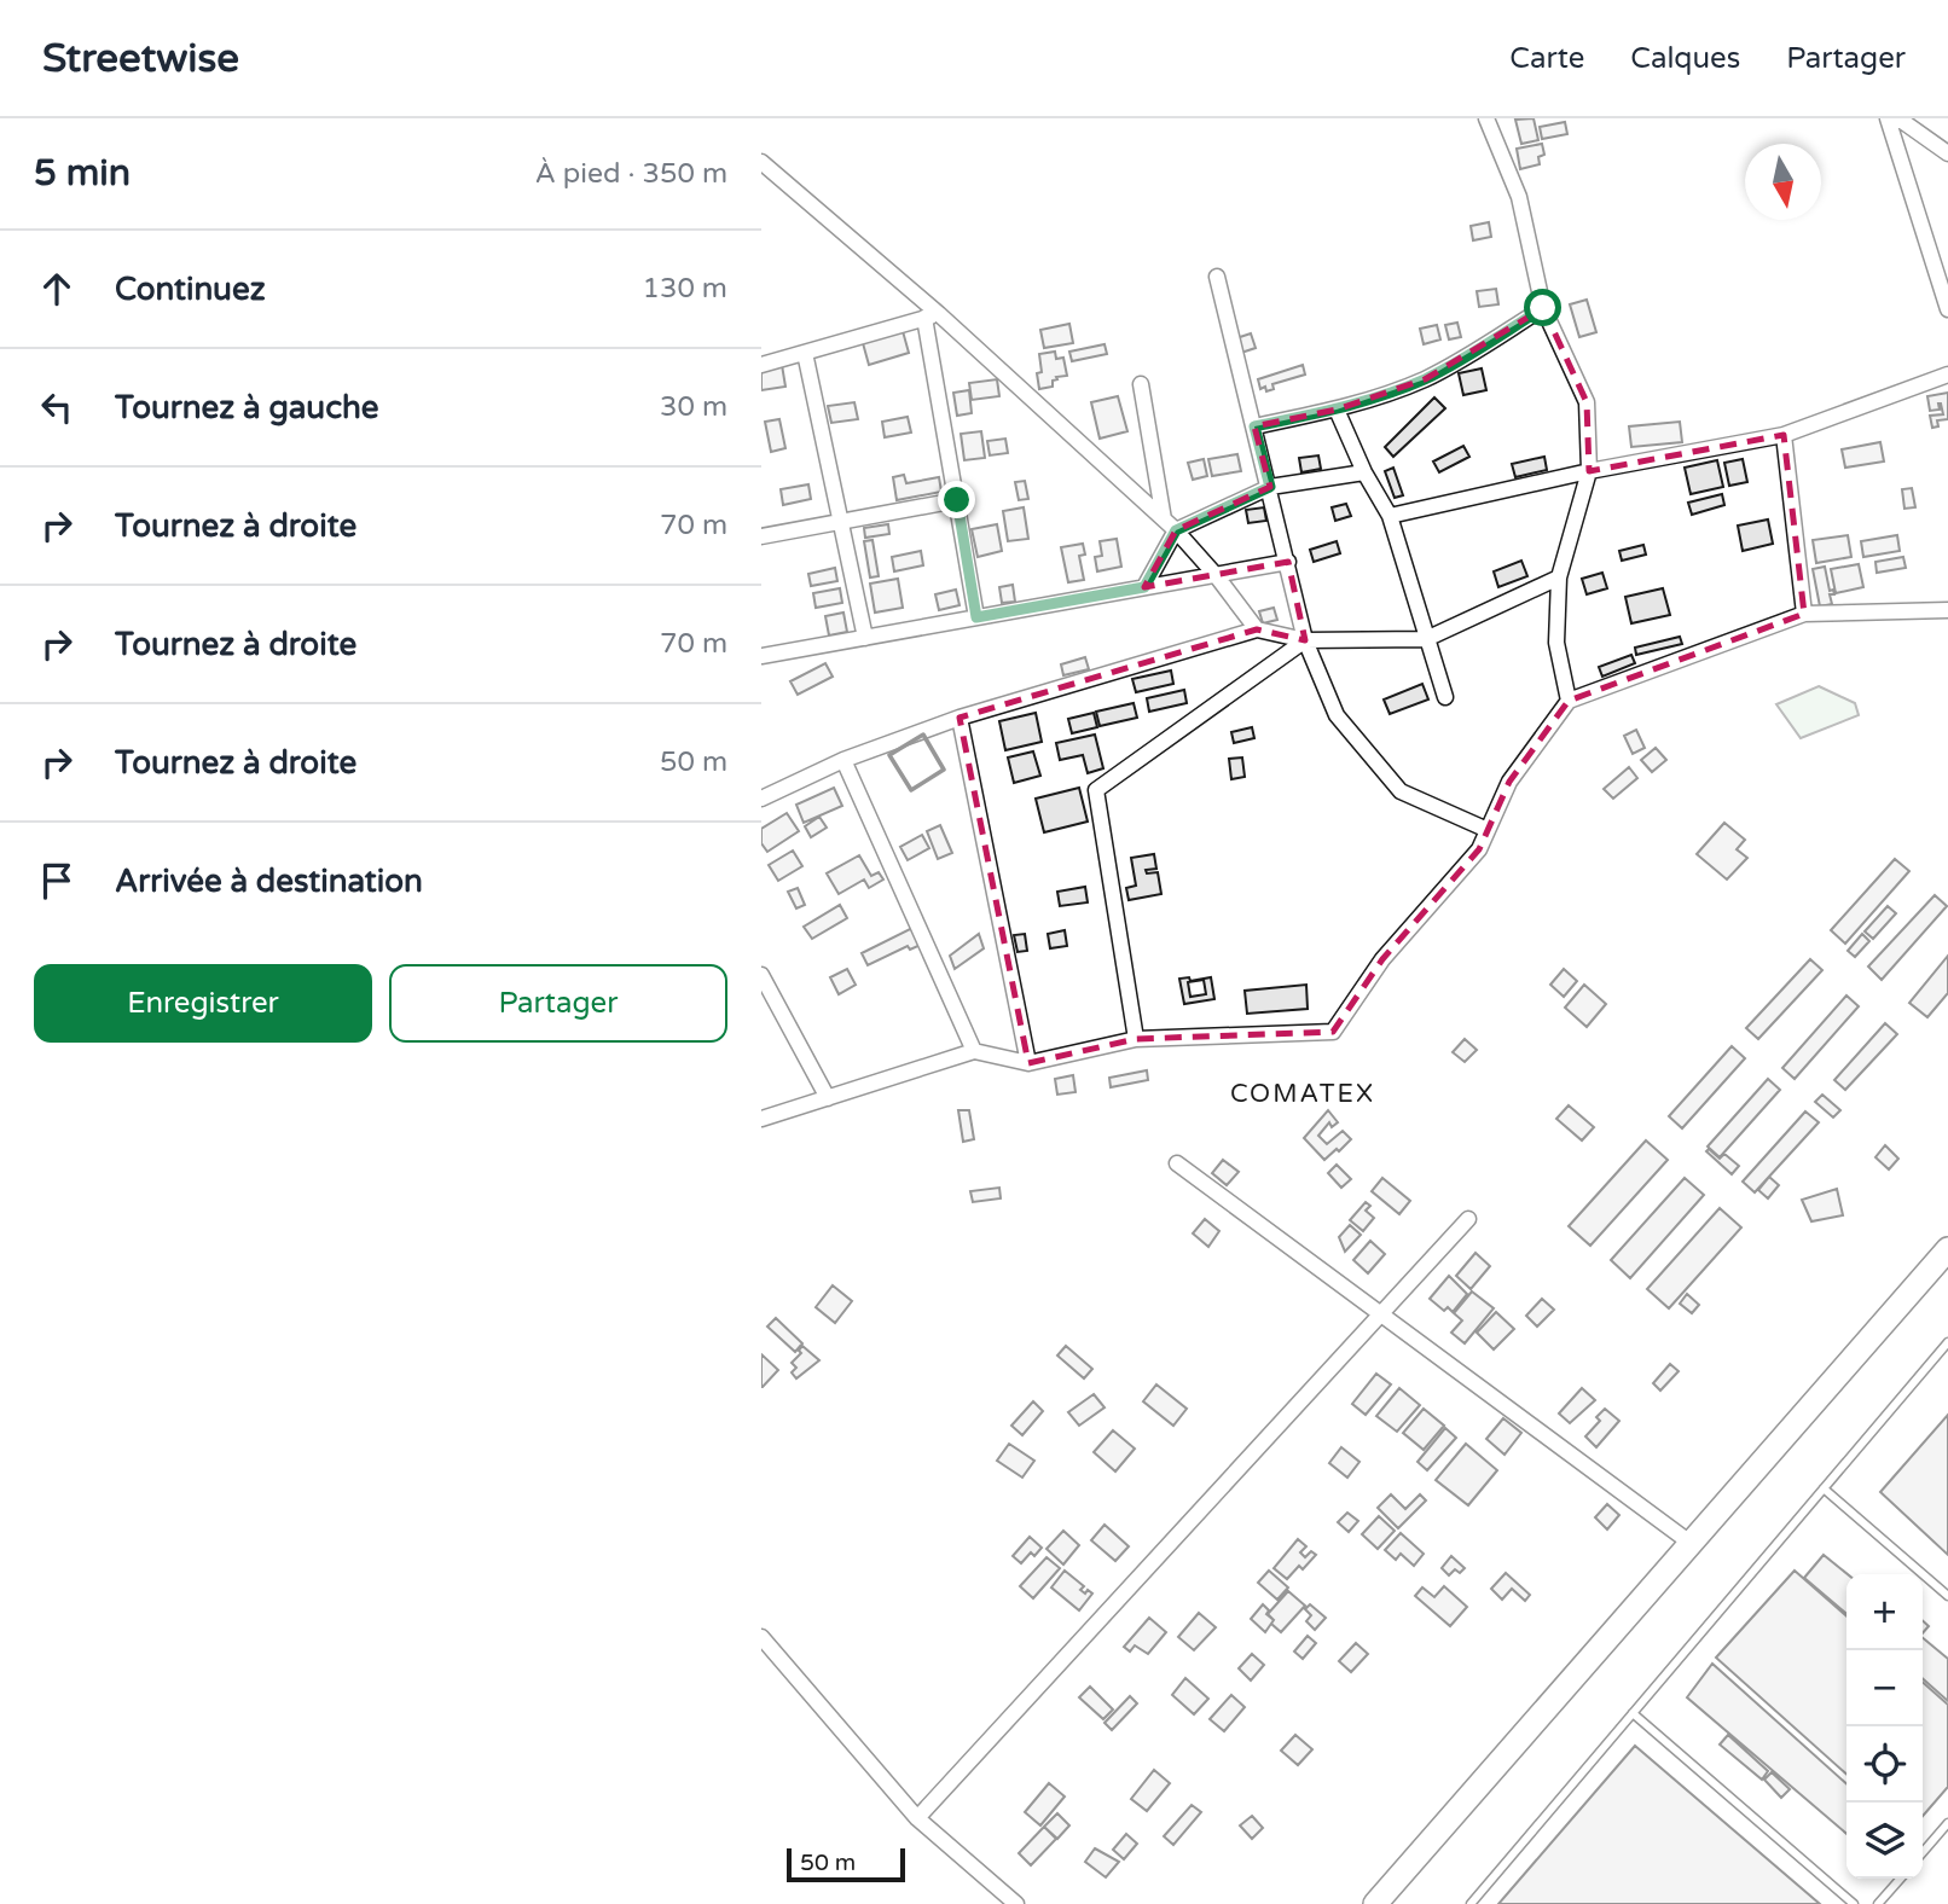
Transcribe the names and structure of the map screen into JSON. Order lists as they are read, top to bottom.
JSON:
{
  "districts": ["COMATEX"],
  "scale_bar": "50 m",
  "north": "bottom",
  "page": {
    "header": "Streetwise",
    "nav": ["Carte", "Calques", "Partager"],
    "heading": ["5 min", "À pied · 350 m"],
    "list": [
      ["Continuez", "130 m"],
      ["Tournez à gauche", "30 m"],
      ["Tournez à droite", "70 m"],
      ["Tournez à droite", "70 m"],
      ["Tournez à droite", "50 m"],
      "Arrivée à destination"
    ],
    "buttons": ["Enregistrer", "Partager"],
    "map_buttons": ["+", "−"],
    "scale": "50 m"
  }
}
